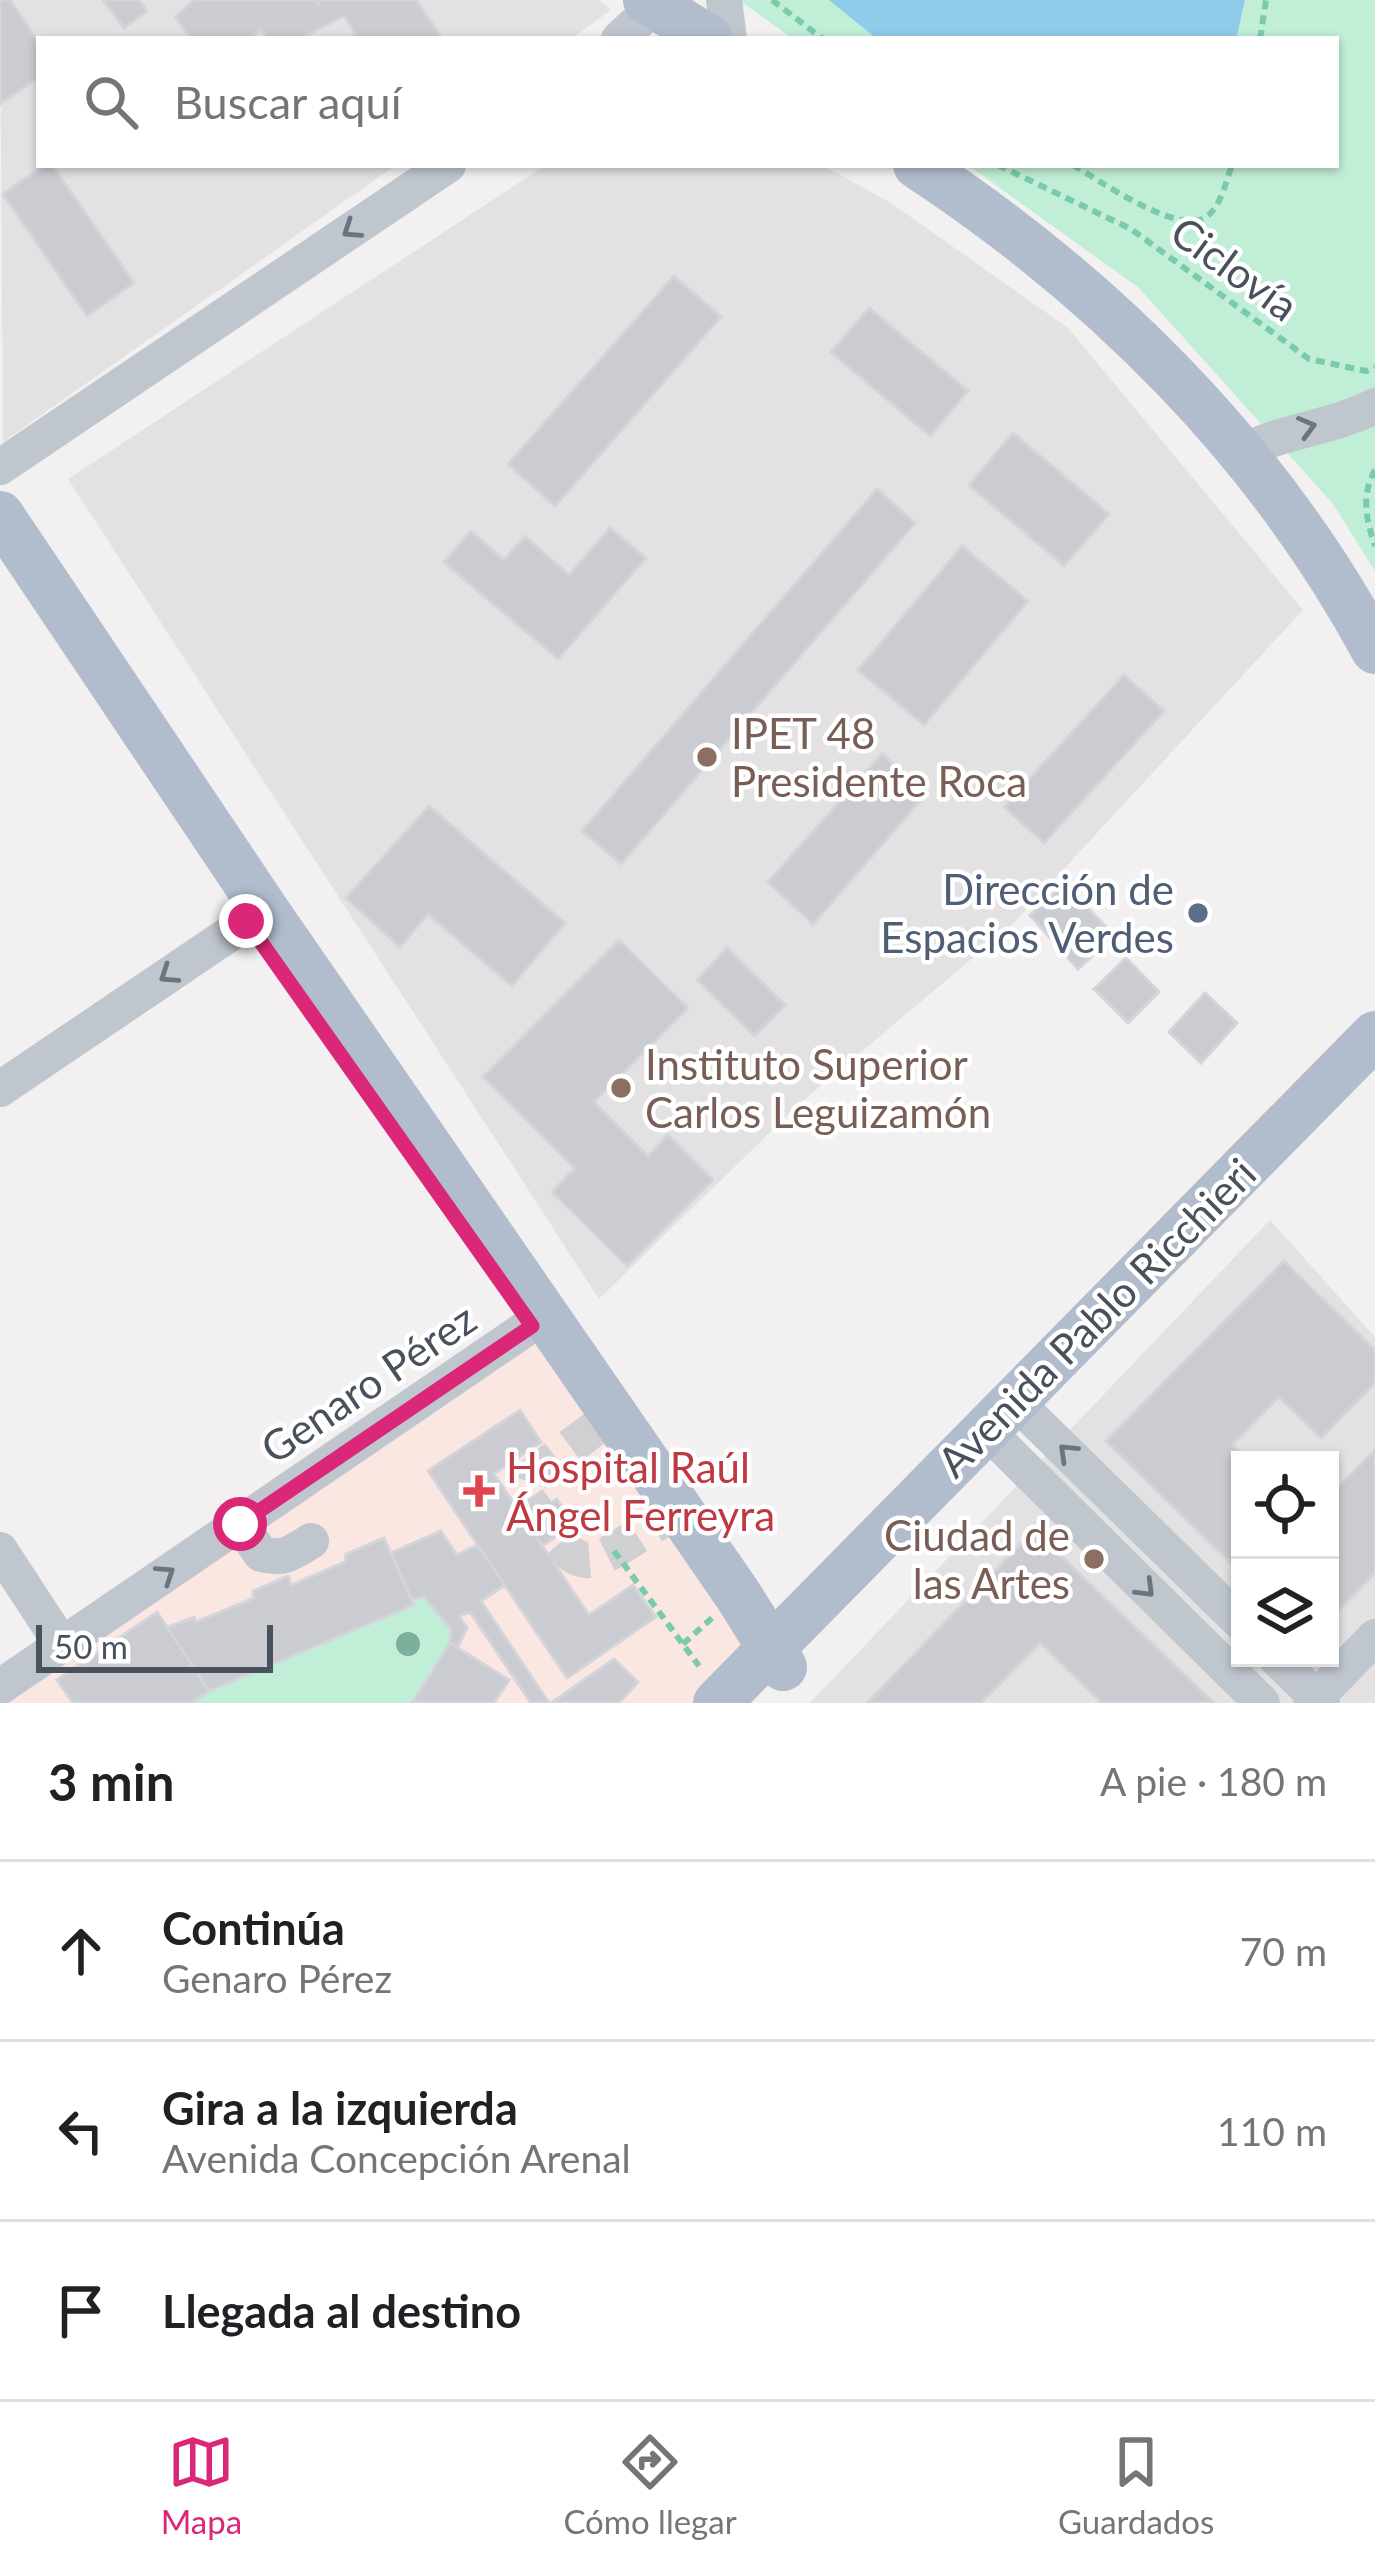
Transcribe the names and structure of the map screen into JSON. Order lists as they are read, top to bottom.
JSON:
{
  "streets": {
    "main road": ["Avenida Pablo Ricchieri"],
    "street": ["Genaro Pérez"],
    "path": ["Ciclovía"]
  },
  "places": {
    "other": [
      "IPET 48 Presidente Roca",
      "Dirección de Espacios Verdes",
      "Instituto Superior Carlos Leguizamón",
      "Ciudad de las Artes"
    ],
    "health": ["Hospital Raúl Ángel Ferreyra"]
  },
  "scale_bar": "50 m",
  "page": {
    "search": "Buscar aquí",
    "scale": "50 m",
    "heading": ["3 min", "A pie · 180 m"],
    "list": [
      ["Continúa", "Genaro Pérez", "70 m"],
      ["Gira a la izquierda", "Avenida Concepción Arenal", "110 m"],
      "Llegada al destino"
    ],
    "nav": ["Mapa", "Cómo llegar", "Guardados"]
  }
}
